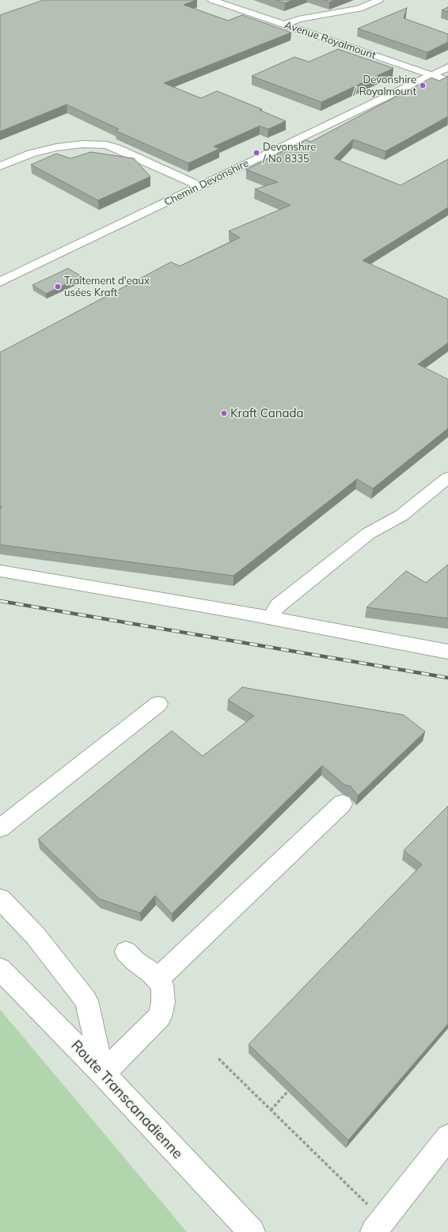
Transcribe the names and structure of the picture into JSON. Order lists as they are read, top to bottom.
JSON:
{
  "streets": {
    "street": ["Avenue Royalmount", "Chemin Devonshire", "Route Transcanadienne"]
  },
  "crossings": [
    ["Avenue Royalmount", "Chemin Devonshire"]
  ],
  "places": [
    "Devonshire / Royalmount",
    "Devonshire / No 8335",
    "Traîtement d'eaux usées Kraft",
    "Kraft Canada"
  ]
}
